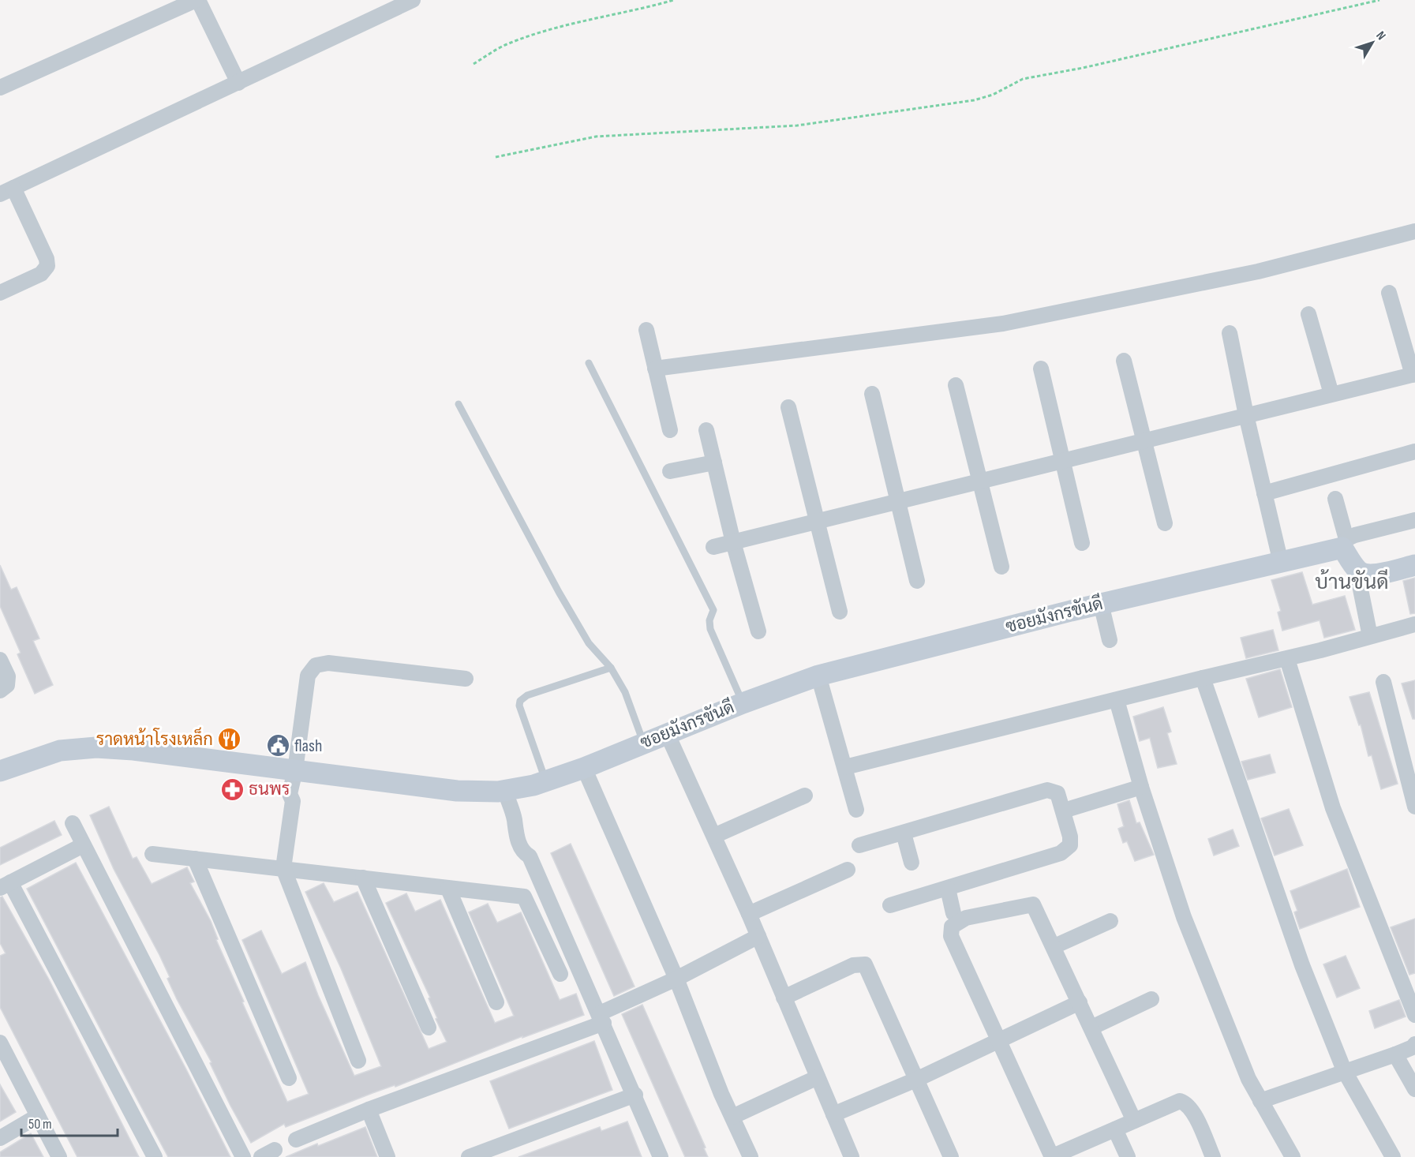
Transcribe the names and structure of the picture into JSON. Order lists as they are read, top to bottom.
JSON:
{
  "streets": {
    "street": ["ซอยมังกรขันดี"]
  },
  "districts": ["บ้านขันดี"],
  "places": {
    "restaurant": ["ราดหน้าโรงเหล็ก"],
    "public building": ["flash"],
    "pharmacy": ["ธนพร"]
  },
  "scale_bar": "50 m",
  "north": "top right"
}
